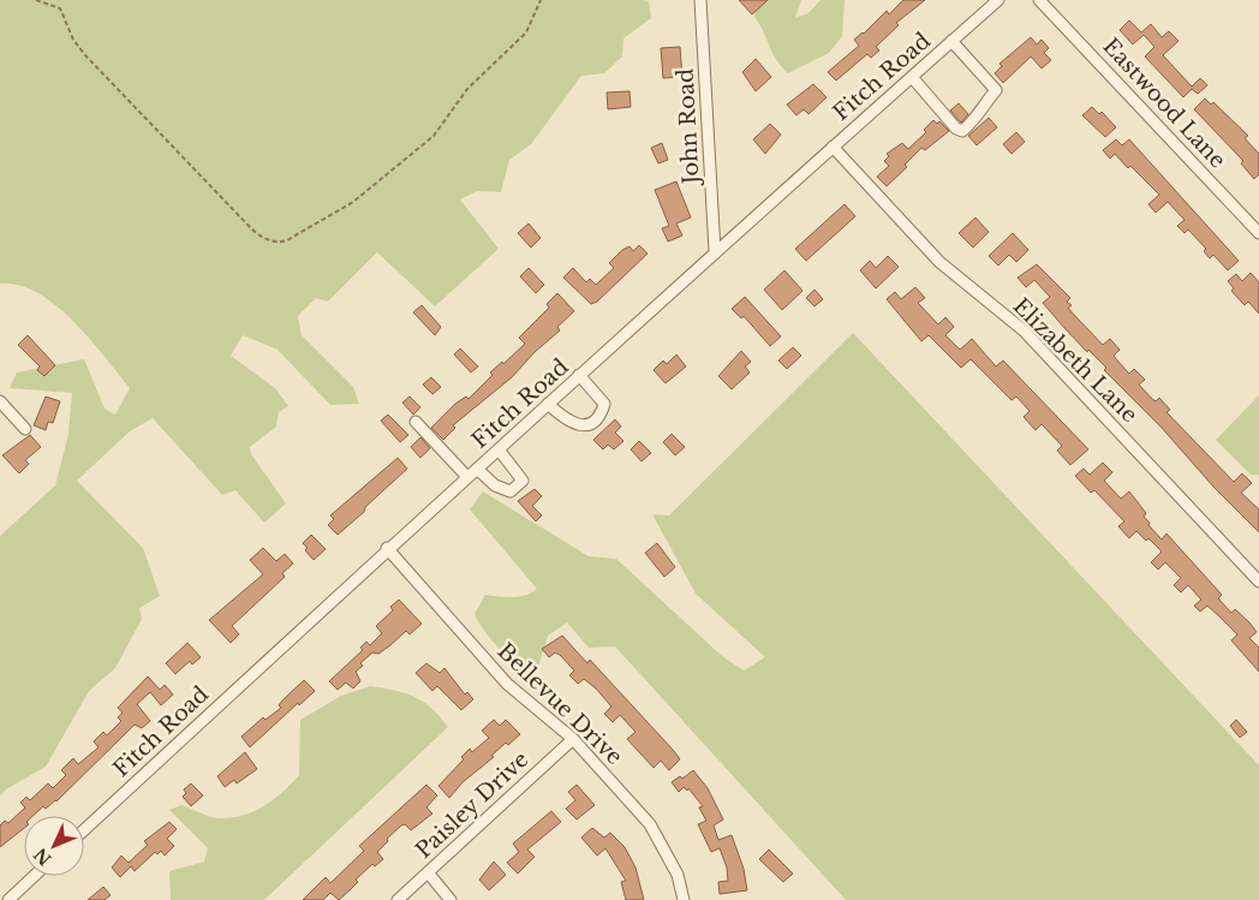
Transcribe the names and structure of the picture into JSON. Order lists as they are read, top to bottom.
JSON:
{
  "streets": {
    "street": [
      "Fitch Road",
      "Eastwood Lane",
      "John Road",
      "Elizabeth Lane",
      "Bellevue Drive",
      "Paisley Drive"
    ]
  },
  "crossings": [
    ["Fitch Road", "John Road"],
    ["Fitch Road", "Elizabeth Lane"],
    ["Fitch Road", "Bellevue Drive"],
    ["Bellevue Drive", "Paisley Drive"]
  ],
  "north": "bottom left"
}
